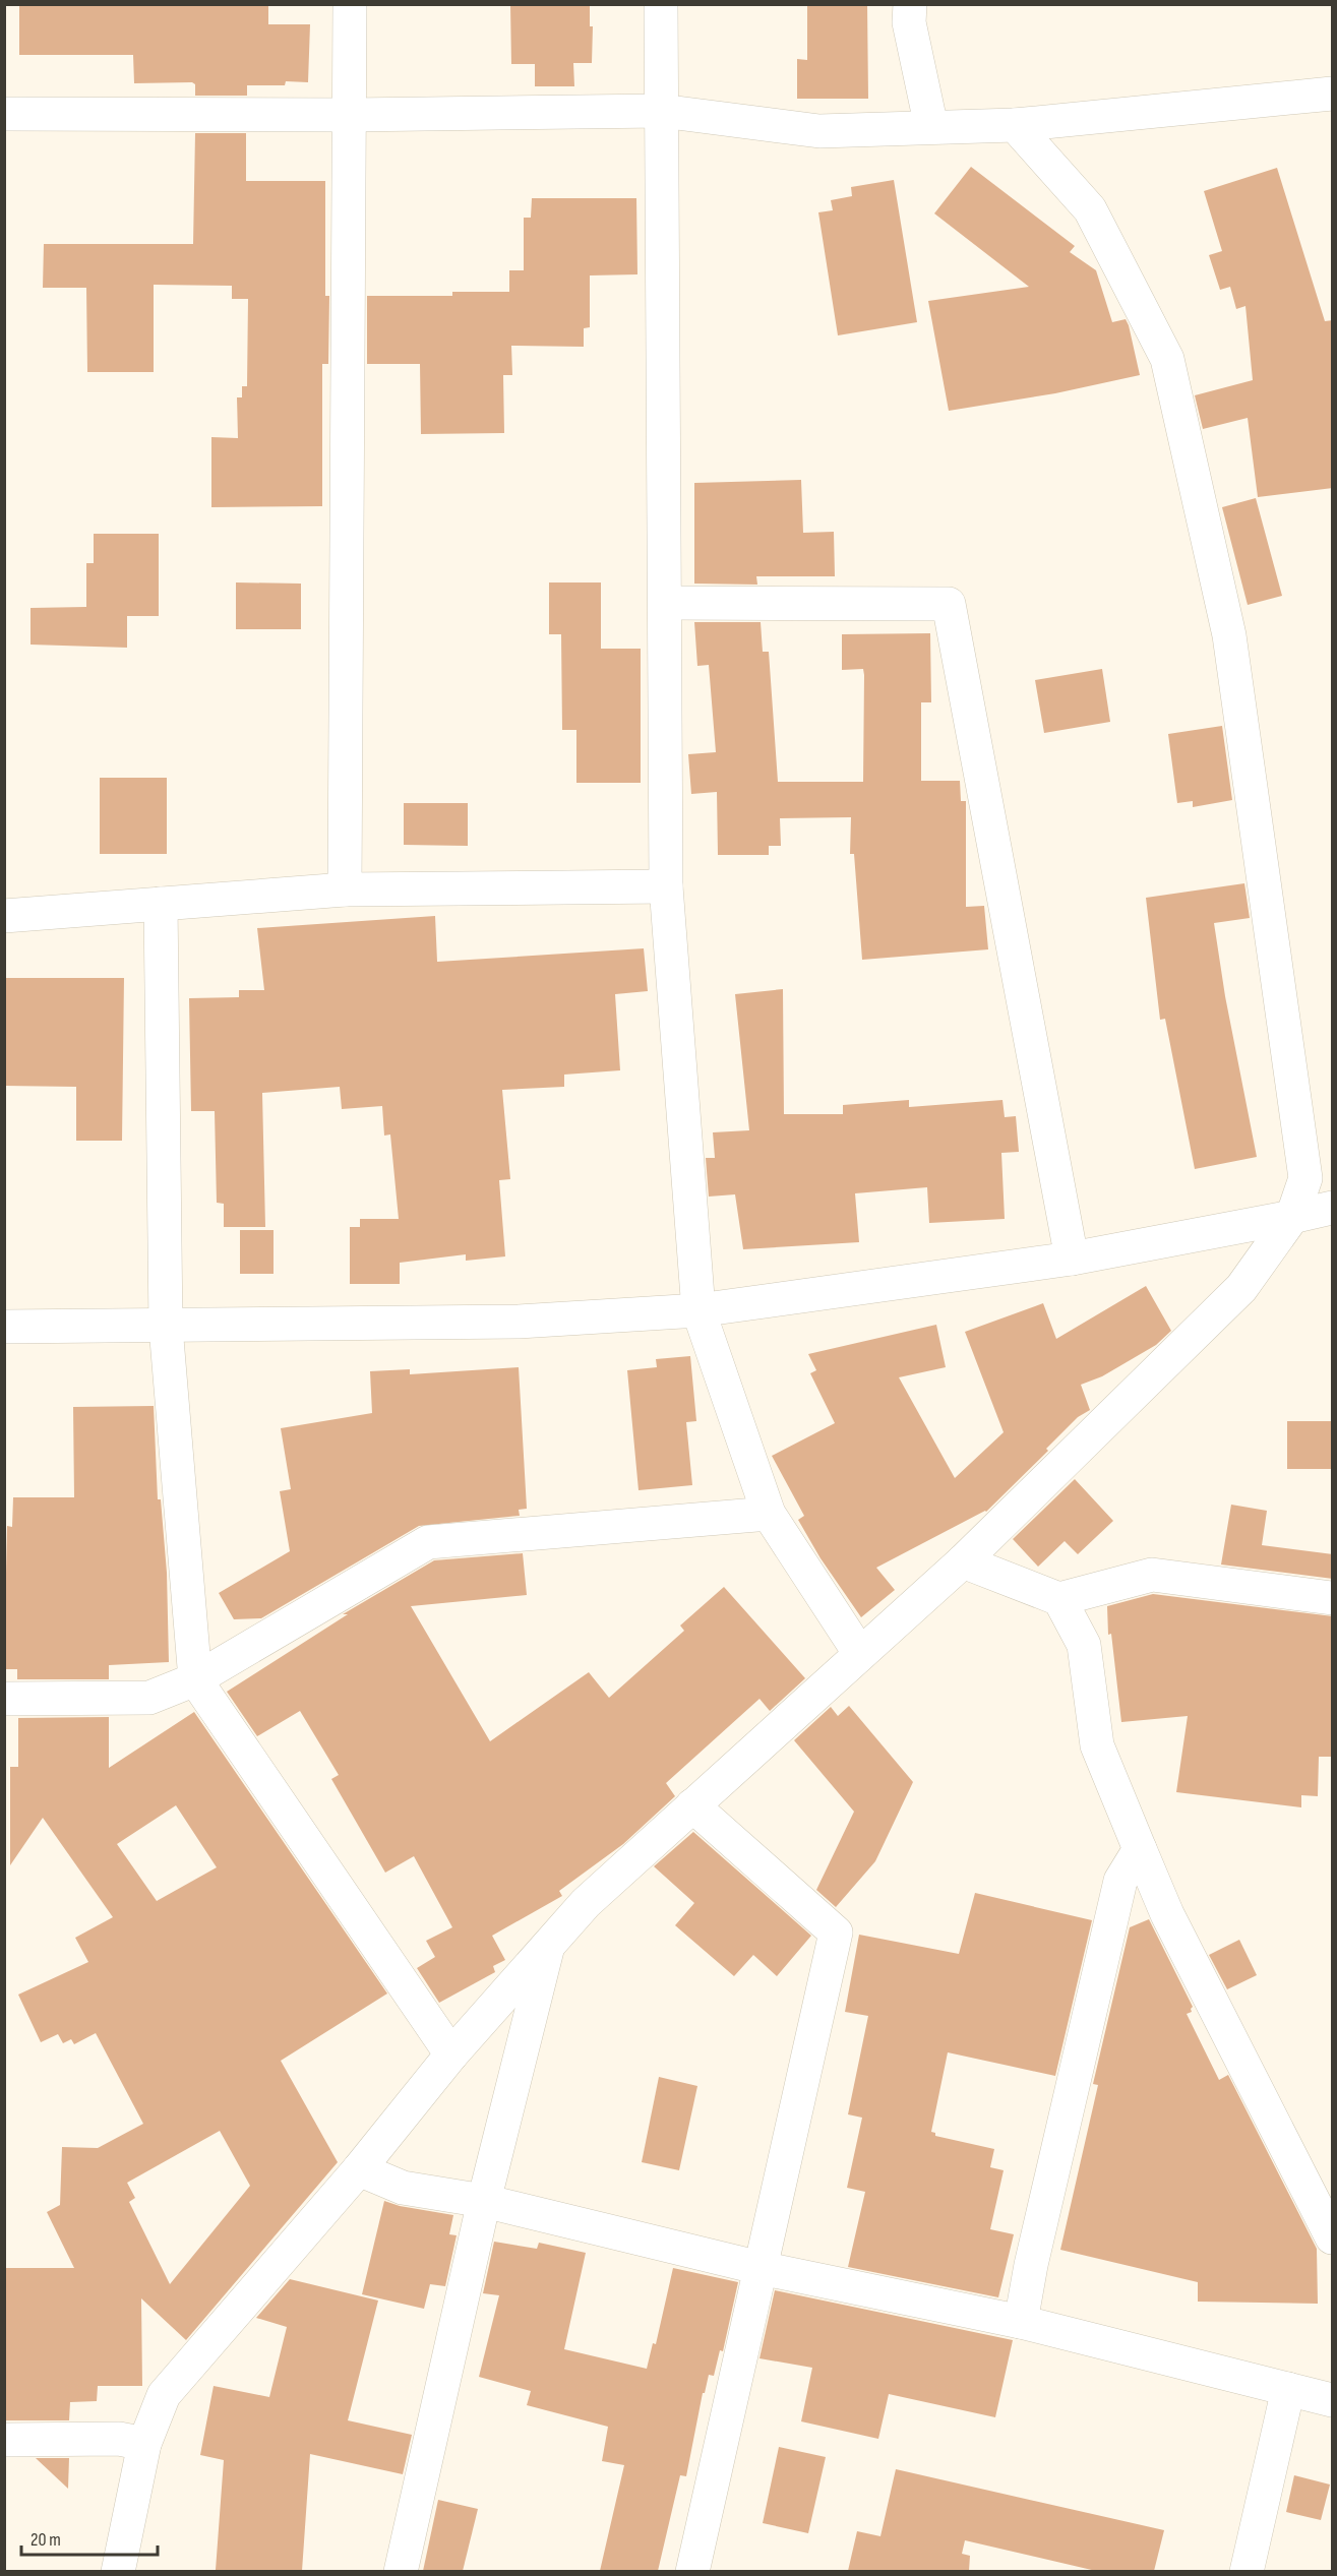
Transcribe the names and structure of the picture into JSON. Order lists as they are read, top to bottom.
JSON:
{
  "scale_bar": "20 m"
}
